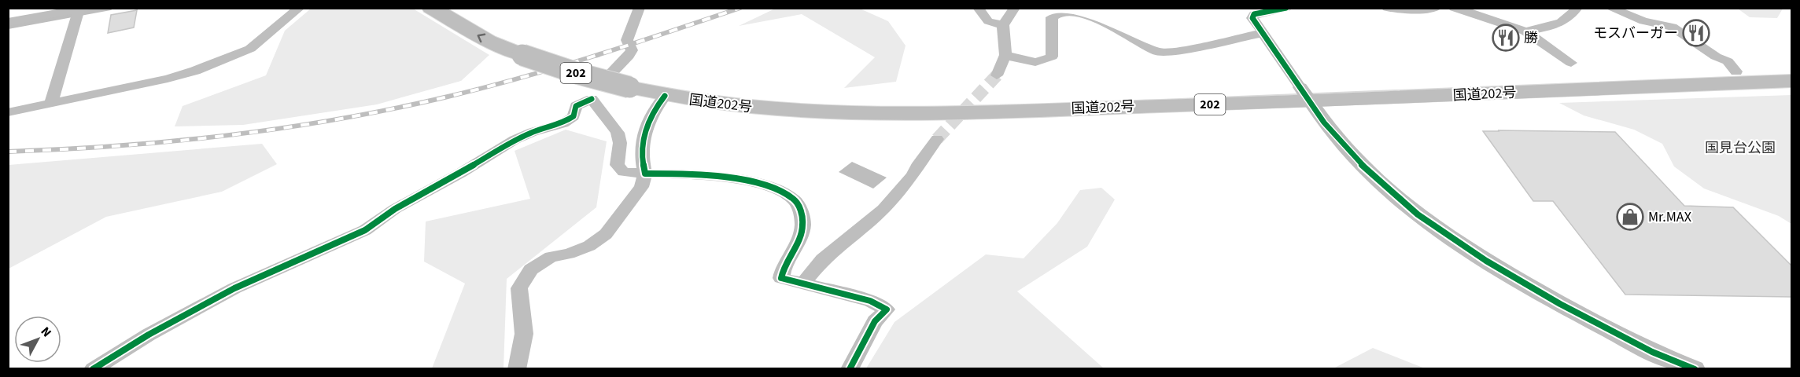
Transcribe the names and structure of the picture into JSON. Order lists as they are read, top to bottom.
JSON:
{
  "streets": {
    "highway": ["202", "国道202号"]
  },
  "parks": ["国見台公園"],
  "places": {
    "restaurant": ["モスバーガー", "勝"],
    "shop": ["Mr.MAX"]
  },
  "north": "top right"
}
